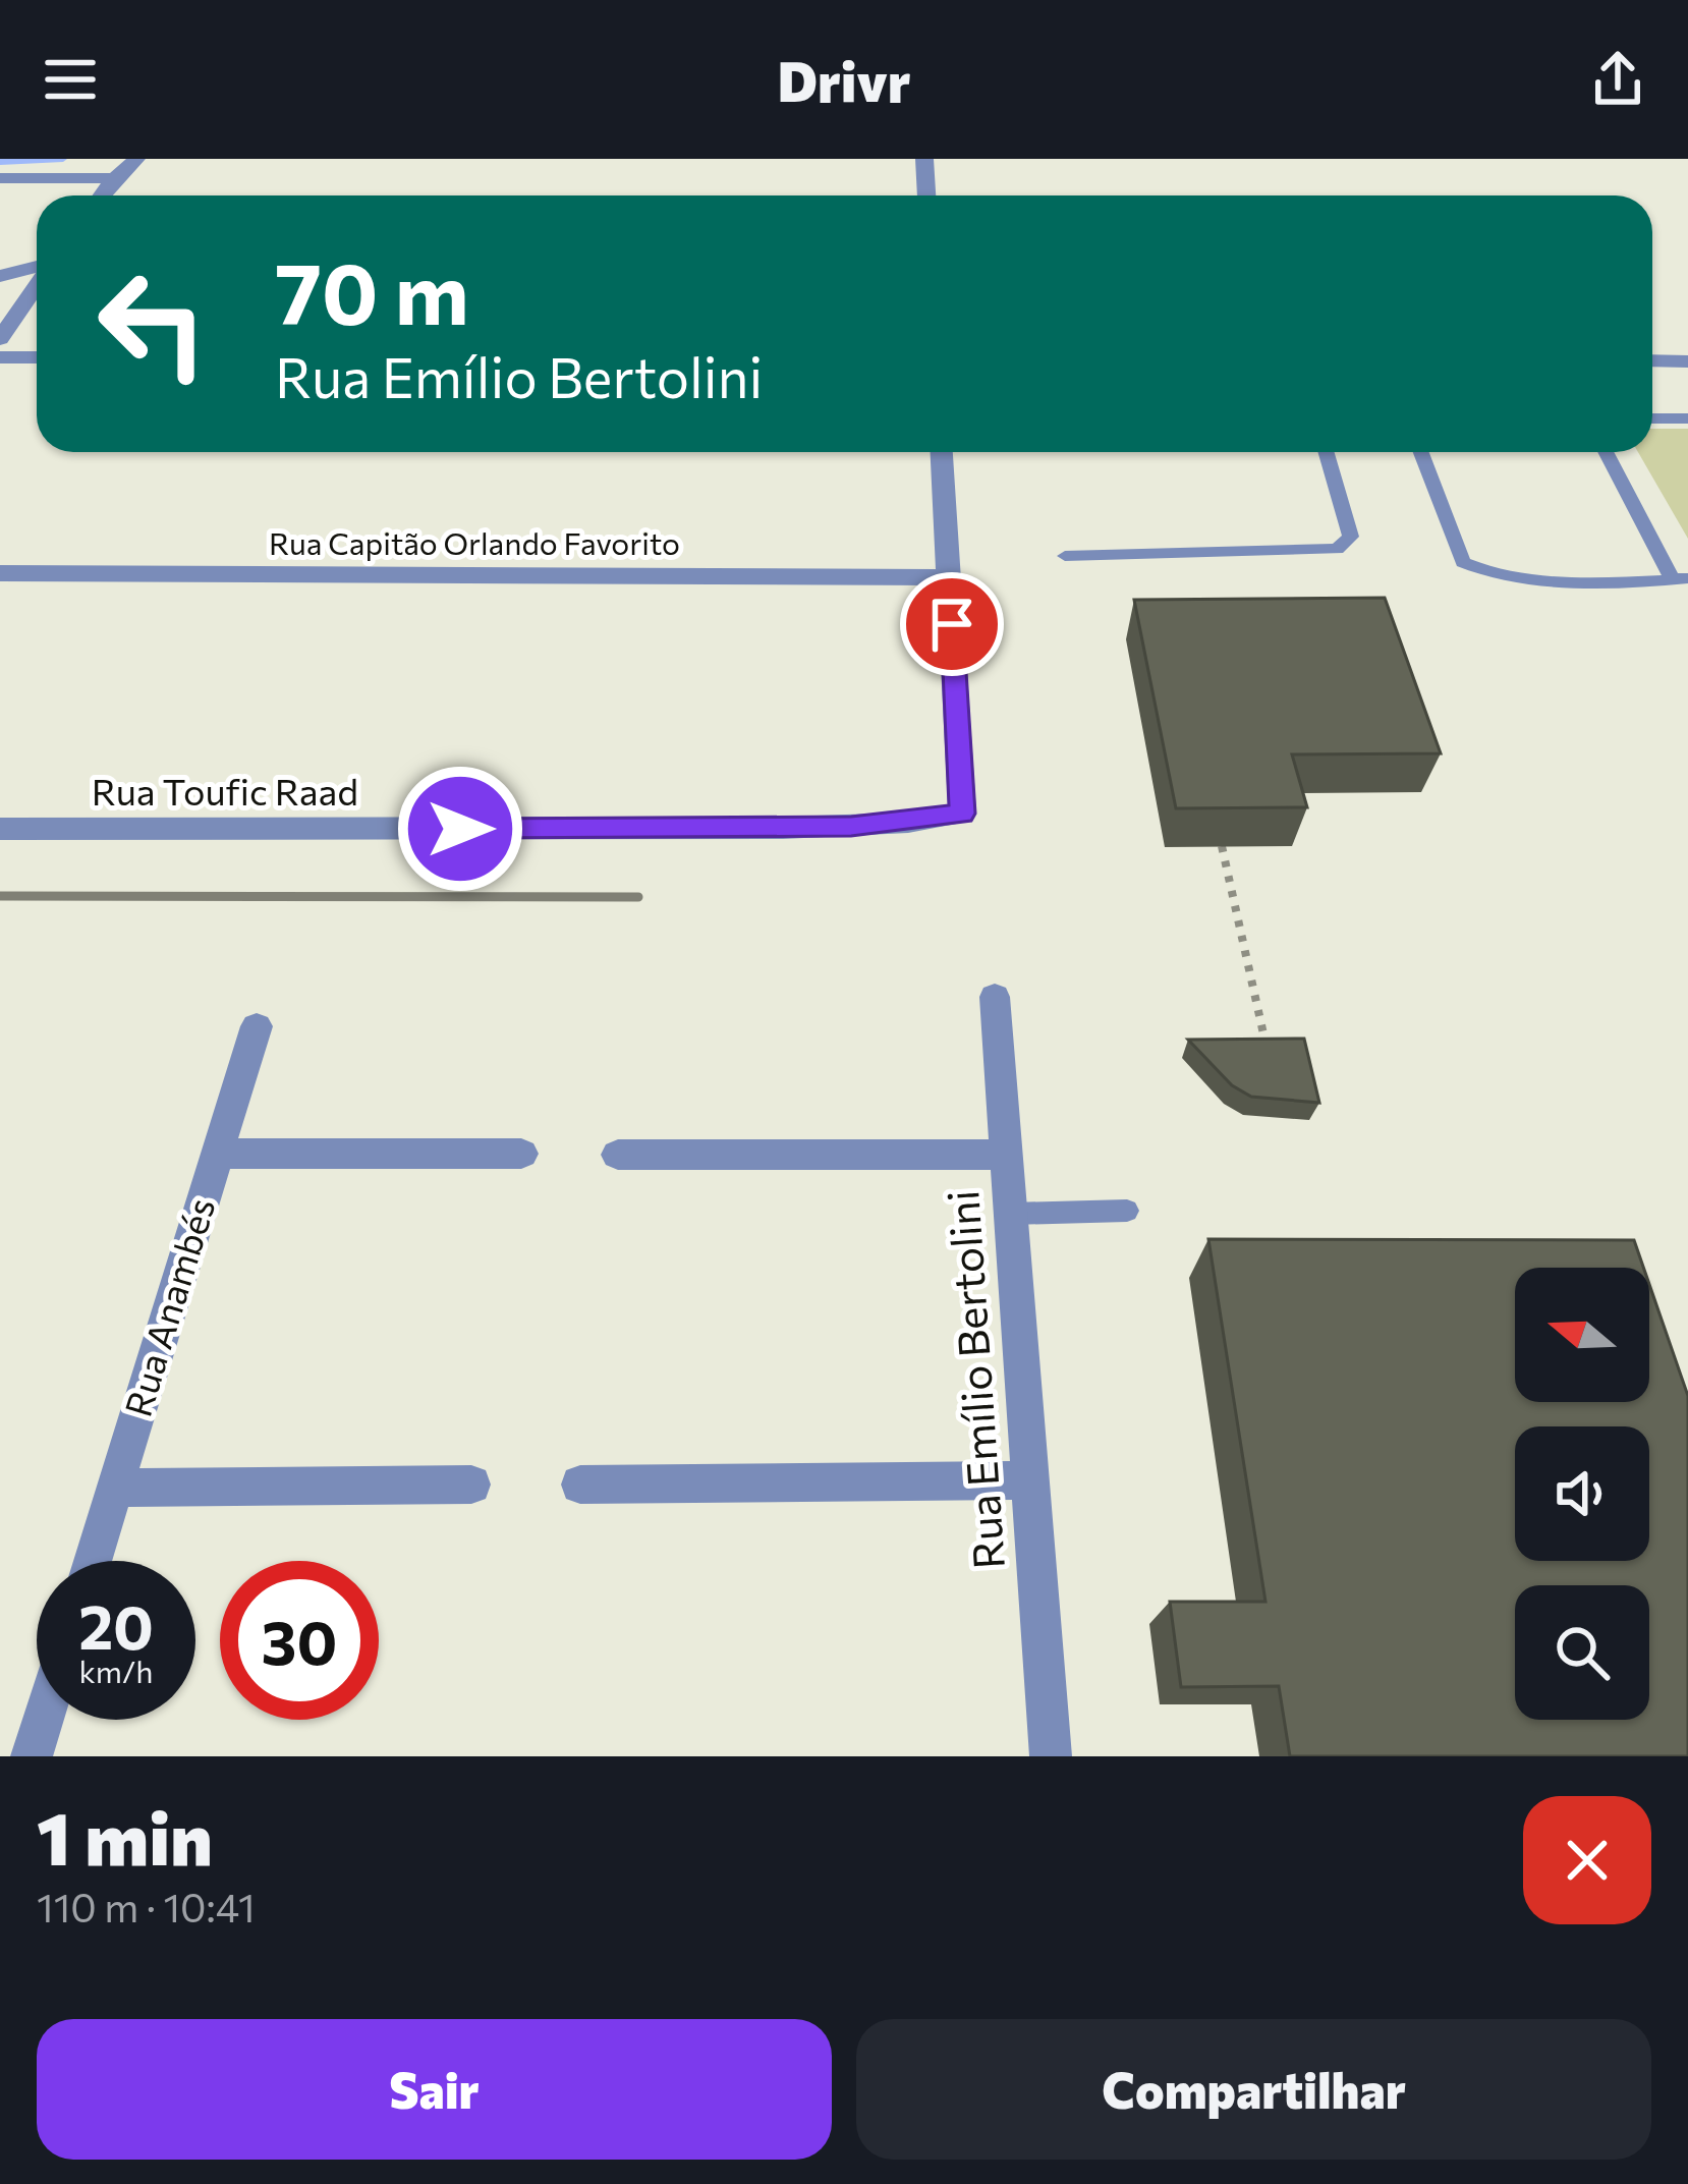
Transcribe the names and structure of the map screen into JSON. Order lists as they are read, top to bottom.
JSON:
{
  "streets": {
    "street": [
      "Rua Capitão Orlando Favorito",
      "Rua Toufic Raad",
      "Rua Anambés",
      "Rua Emílio Bertolini"
    ]
  },
  "crossings": [
    ["Rua Capitão Orlando Favorito", "Rua Toufic Raad"]
  ],
  "north": "left",
  "page": {
    "header": "Drivr",
    "turn": ["70 m", "Rua Emílio Bertolini"],
    "speed": "20 km/h",
    "limit": "30",
    "heading": ["1 min", "110 m · 10:41"],
    "buttons": ["Sair", "Compartilhar"]
  }
}
